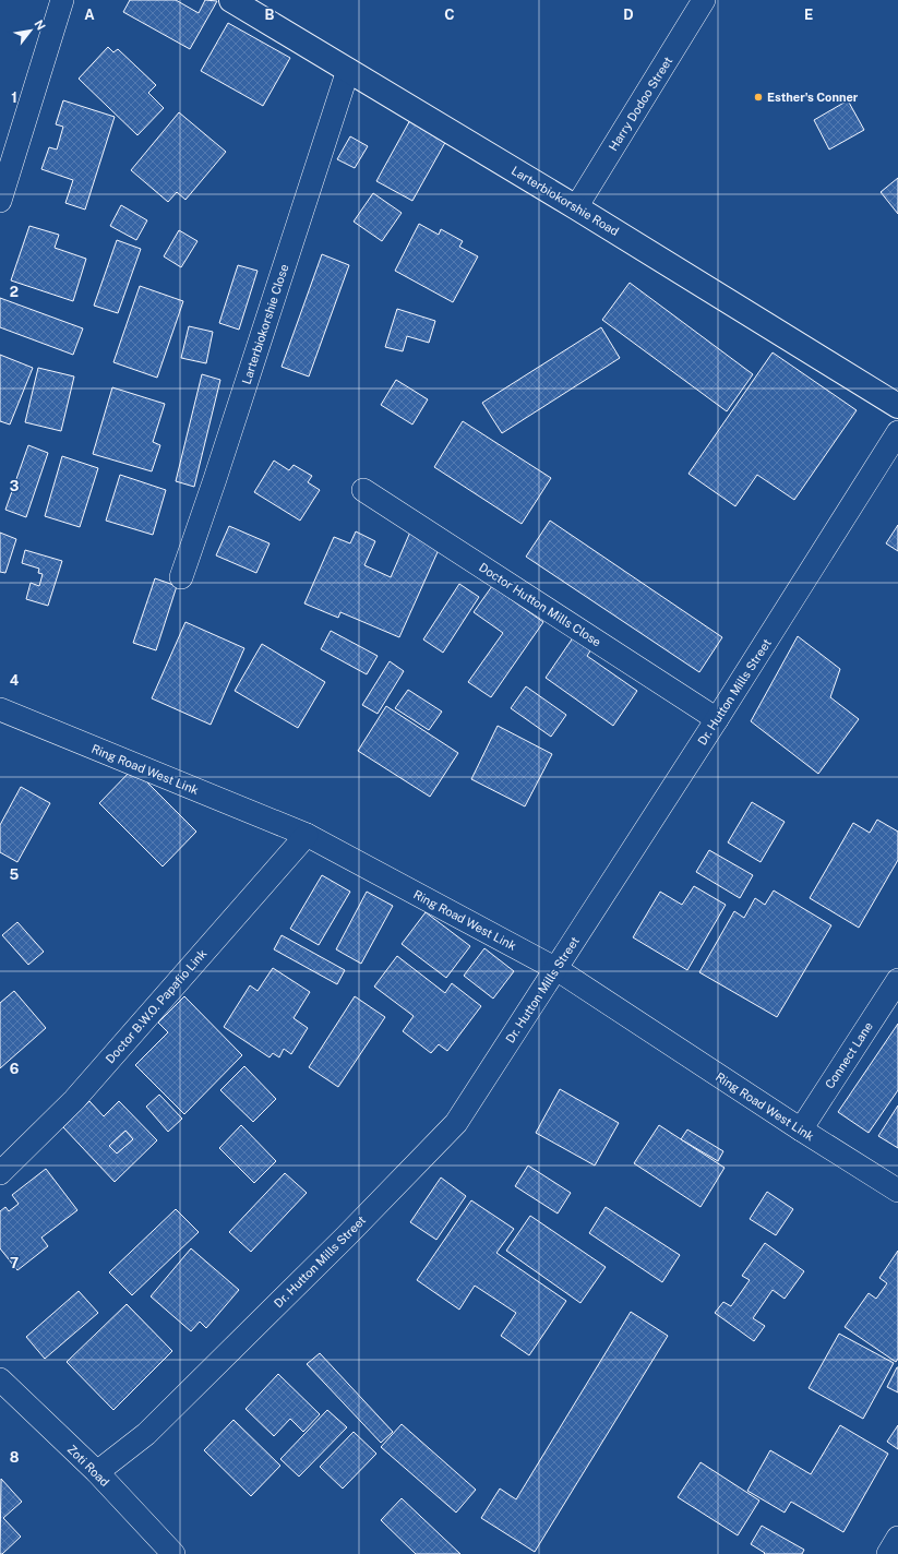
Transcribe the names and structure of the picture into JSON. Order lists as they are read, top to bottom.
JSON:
{
  "streets": {
    "street": [
      "Harry Dodoo Street",
      "Larterbiokorshie Road",
      "Larterbiokorshie Close",
      "Doctor Hutton Mills Close",
      "Dr. Hutton Mills Street",
      "Ring Road West Link",
      "Doctor B.W.O. Papafio Link",
      "Connect Lane",
      "Zoti Road"
    ]
  },
  "crossings": [
    ["Harry Dodoo Street", "Larterbiokorshie Road"],
    ["Larterbiokorshie Road", "Larterbiokorshie Close"],
    ["Doctor Hutton Mills Close", "Dr. Hutton Mills Street"],
    ["Dr. Hutton Mills Street", "Ring Road West Link"],
    ["Dr. Hutton Mills Street", "Zoti Road"],
    ["Ring Road West Link", "Doctor B.W.O. Papafio Link"],
    ["Ring Road West Link", "Connect Lane"]
  ],
  "places": ["Esther's Conner"],
  "north": "top right",
  "grid": {
    "columns": [
      "A",
      "B",
      "C",
      "D",
      "E"
    ],
    "rows": [
      "1",
      "2",
      "3",
      "4",
      "5",
      "6",
      "7",
      "8"
    ]
  }
}
